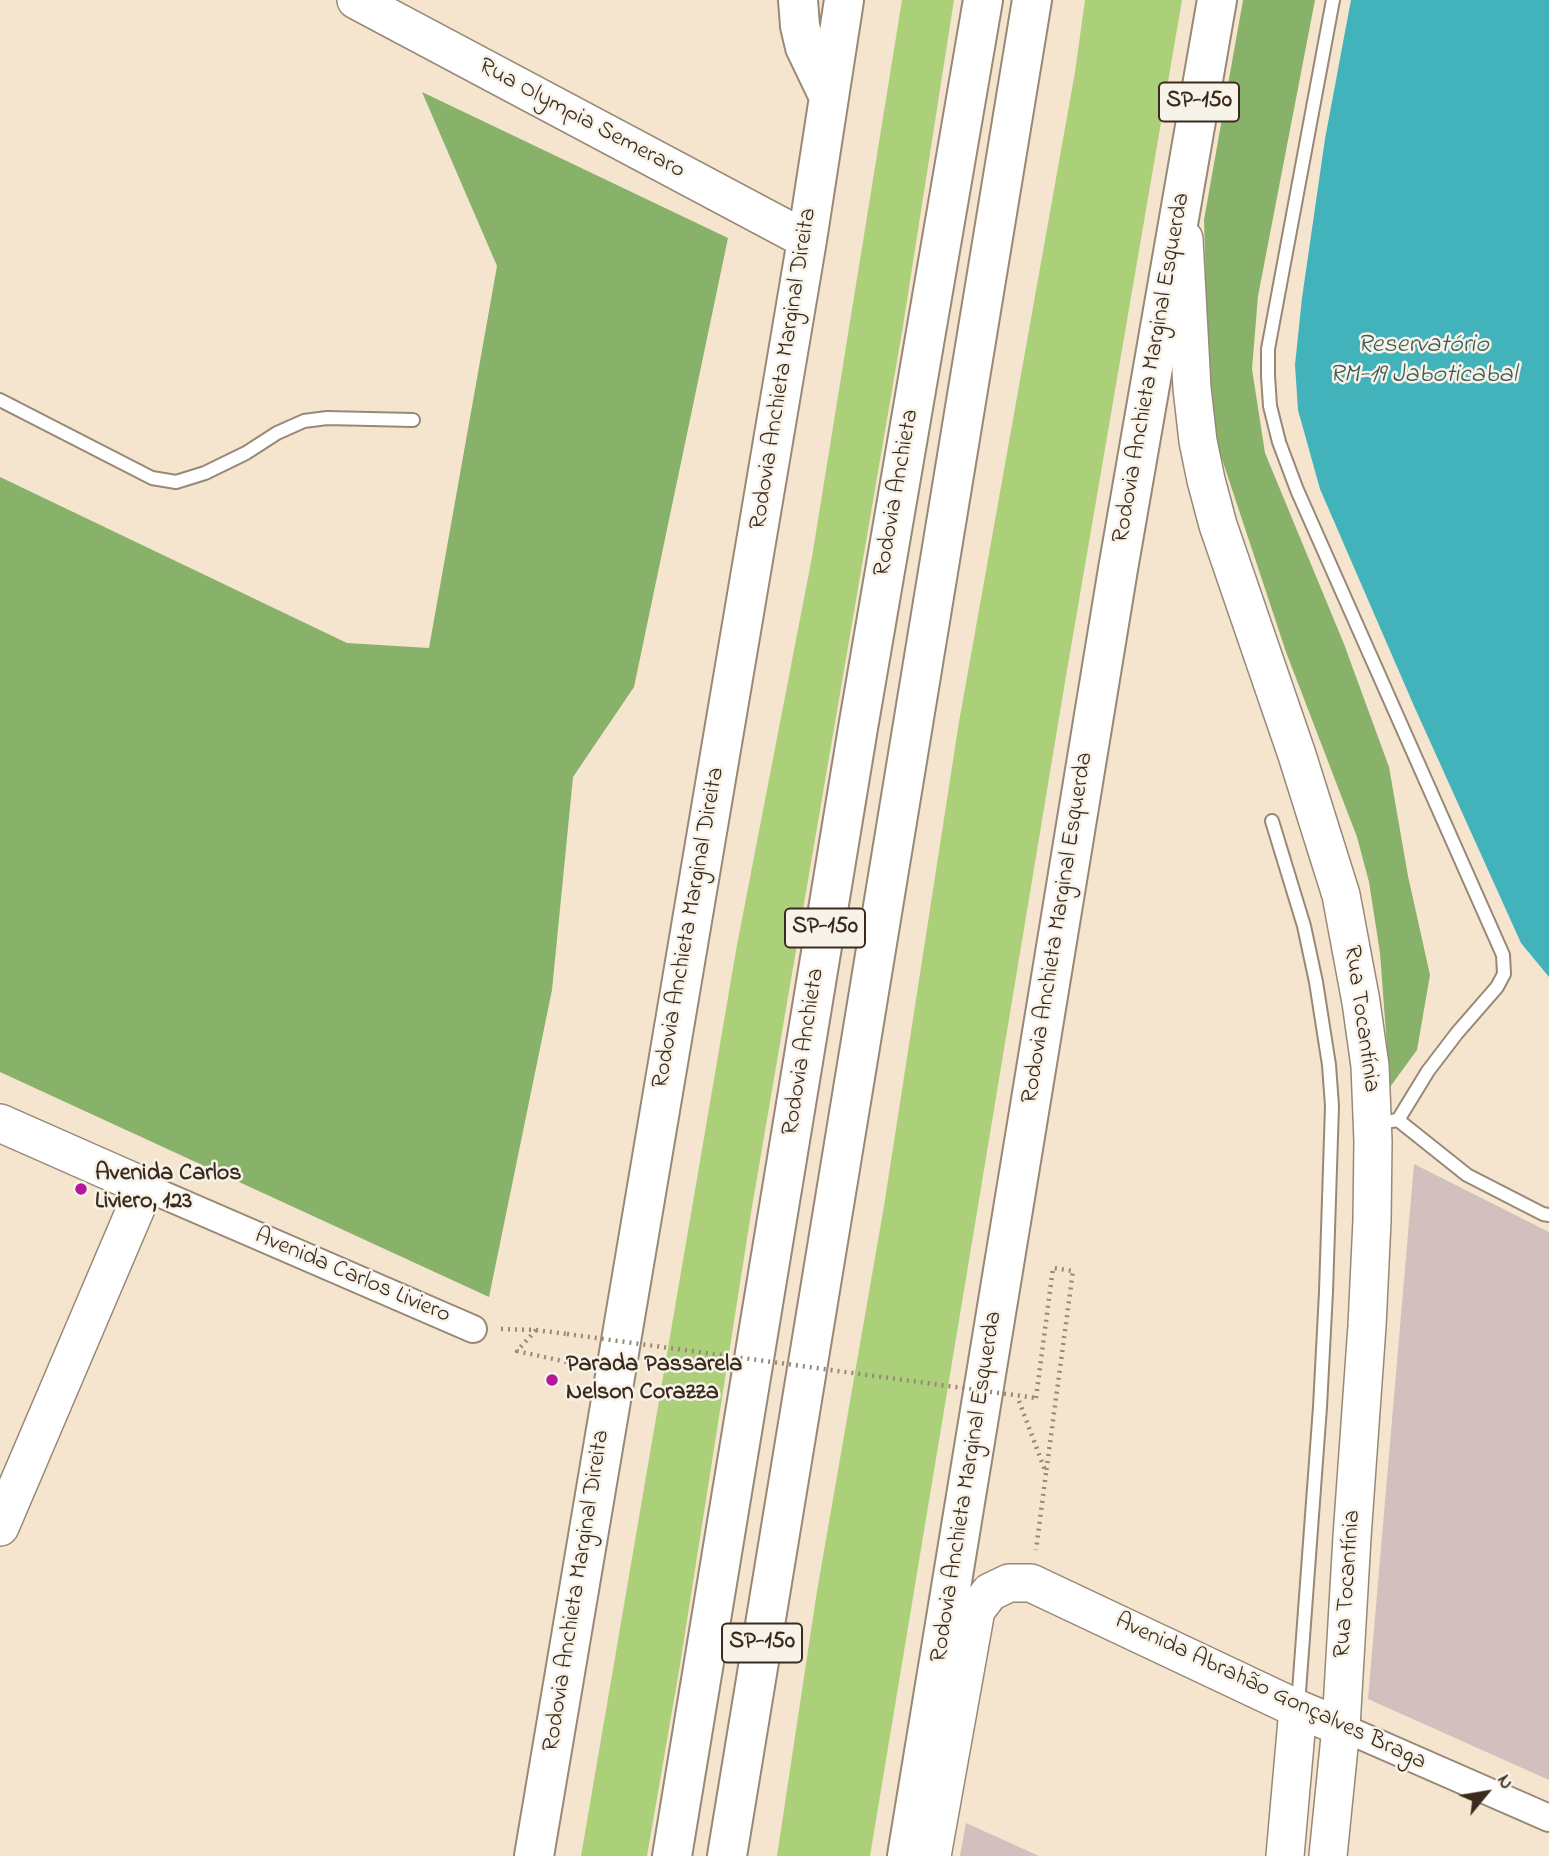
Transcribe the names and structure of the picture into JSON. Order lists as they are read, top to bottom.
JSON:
{
  "streets": {
    "highway": [
      "SP-150",
      "Rodovia Anchieta Marginal Esquerda",
      "Rodovia Anchieta Marginal Direita",
      "Rodovia Anchieta"
    ],
    "street": [
      "Rua Olympia Semeraro",
      "Rua Tocantínia",
      "Avenida Carlos Liviero",
      "Avenida Abrahão Gonçalves Braga"
    ]
  },
  "crossings": [
    ["Rua Olympia Semeraro", "Rodovia Anchieta Marginal Direita"],
    ["Rodovia Anchieta Marginal Esquerda", "Rua Tocantínia"],
    ["Rua Tocantínia", "Avenida Abrahão Gonçalves Braga"]
  ],
  "water": ["Reservatório RM-19 Jaboticabal"],
  "places": ["Avenida Carlos Liviero, 123", "Parada Passarela Nelson Corazza"],
  "north": "top right"
}
